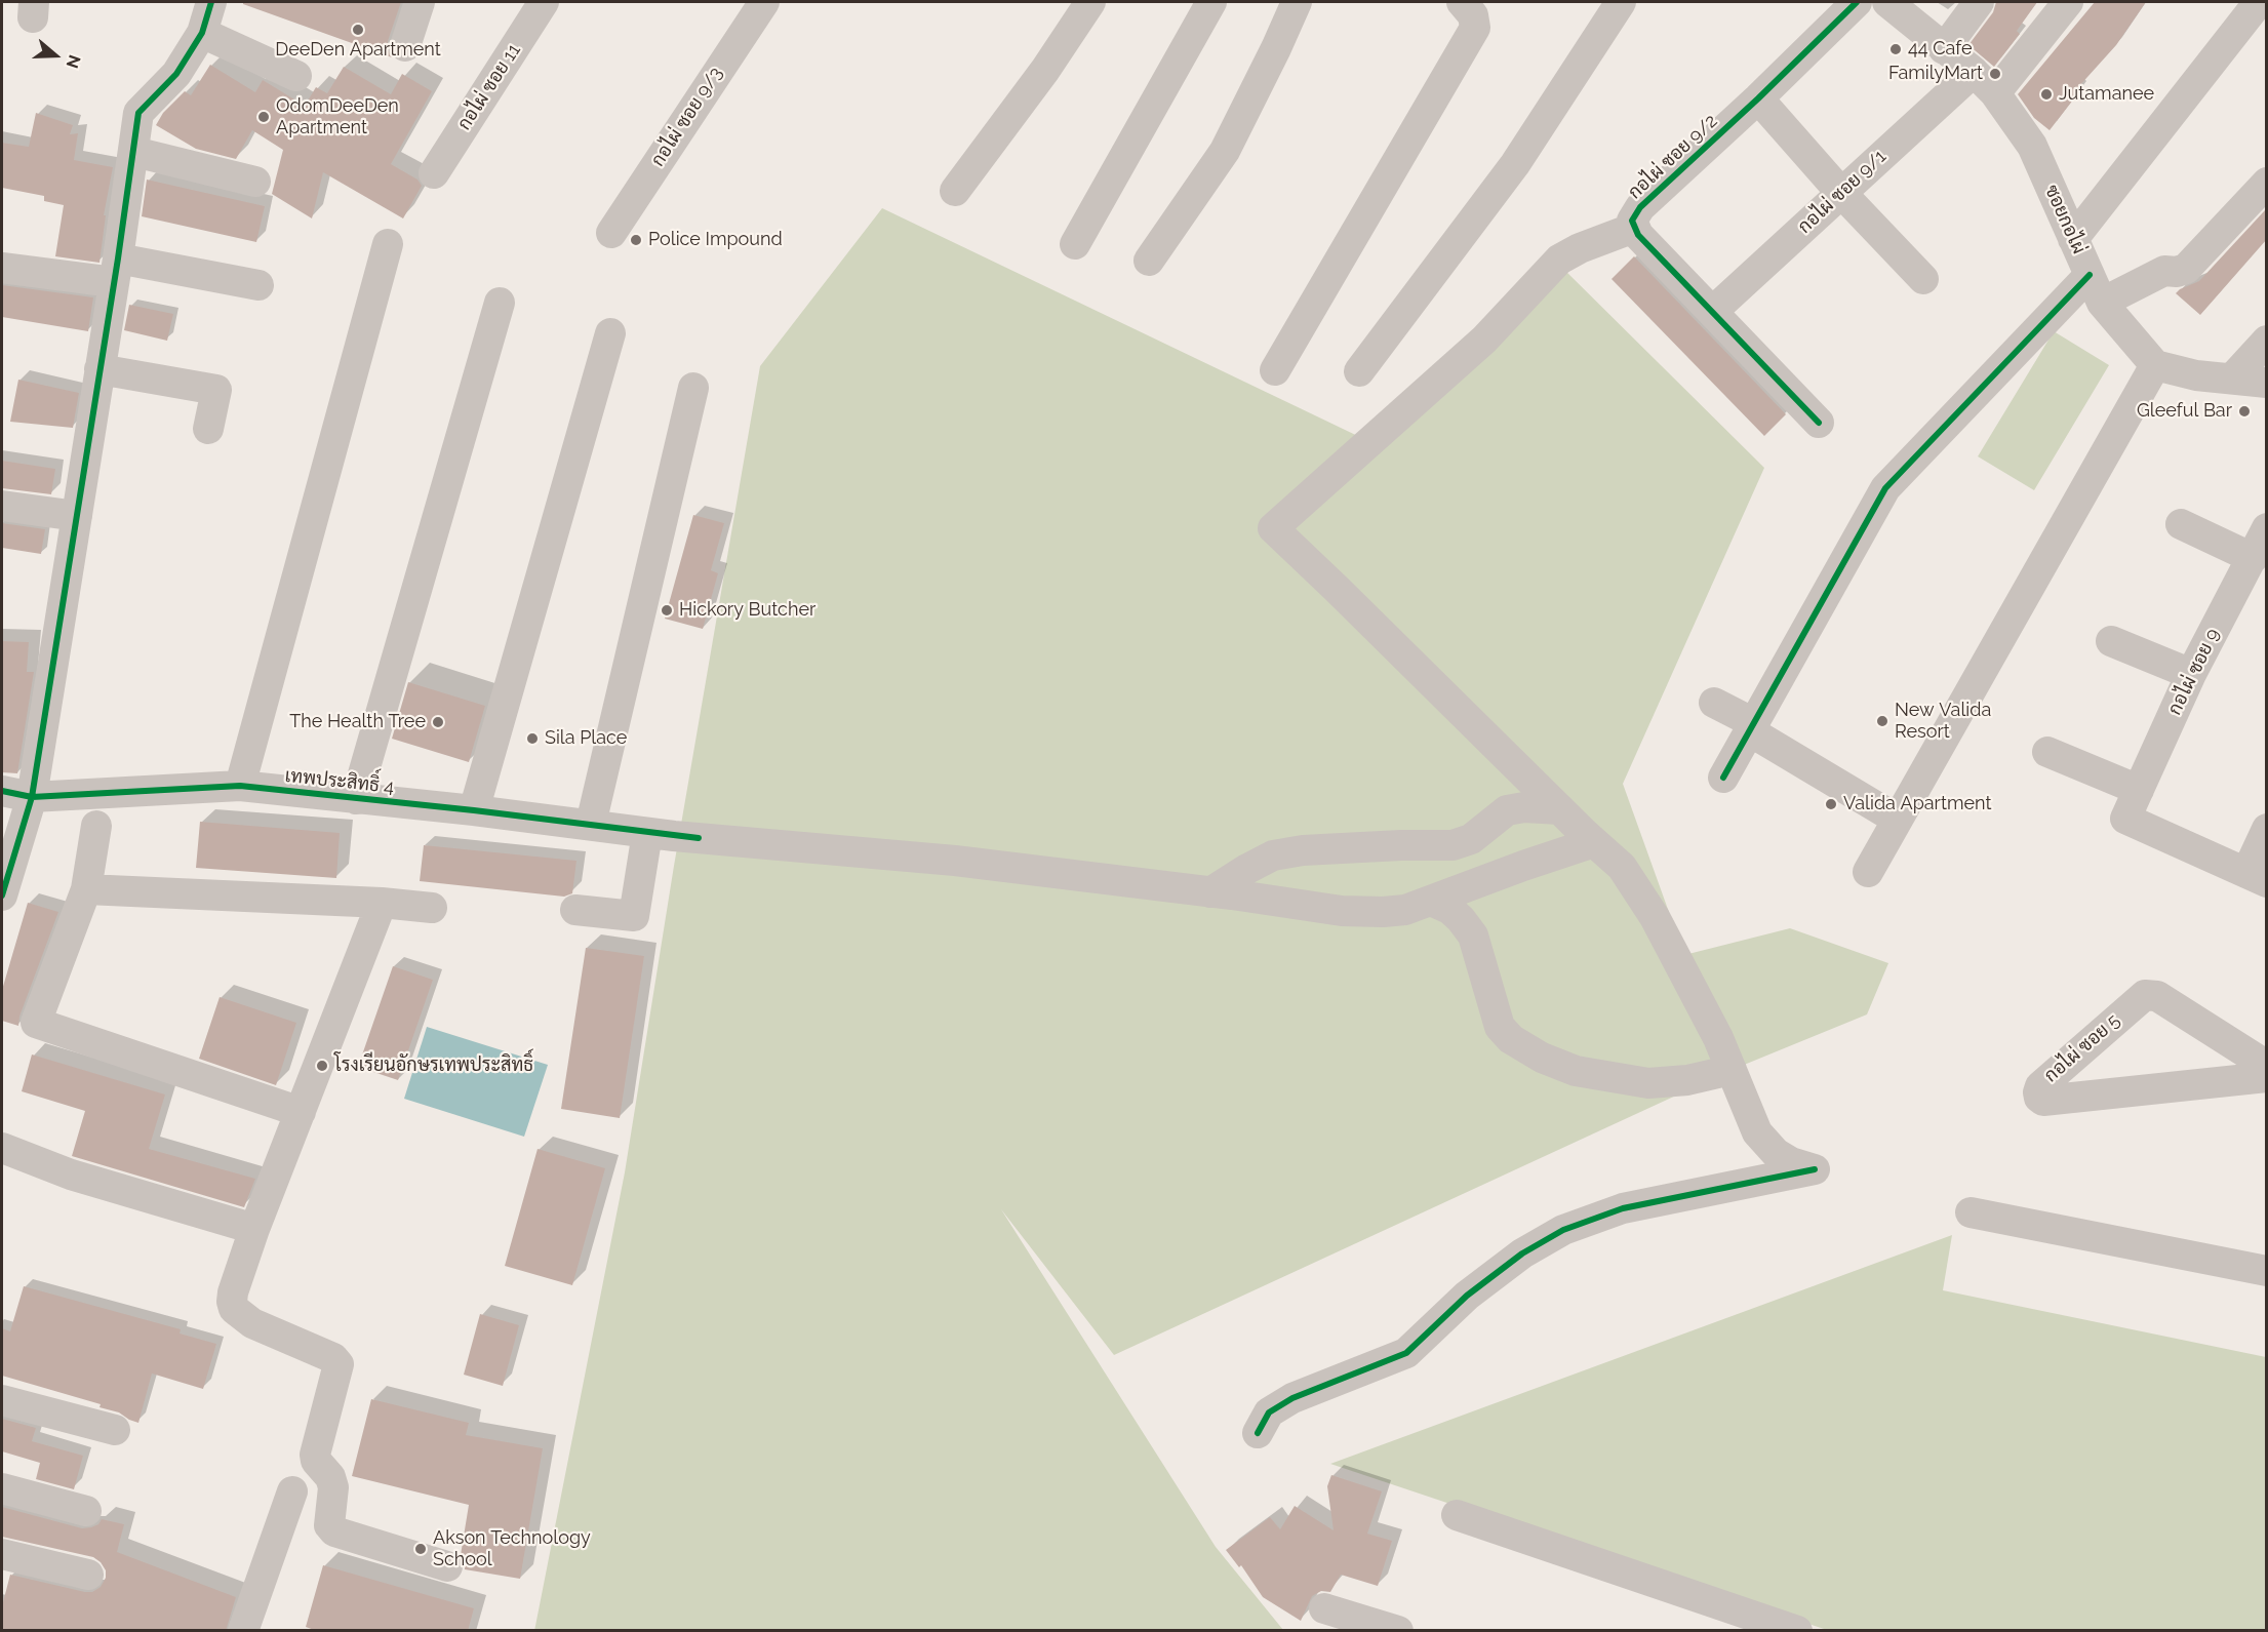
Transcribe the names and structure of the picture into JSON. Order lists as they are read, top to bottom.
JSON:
{
  "streets": {
    "street": [
      "กอไผ่ ซอย 11",
      "กอไผ่ ซอย 9/3",
      "กอไผ่ ซอย 9/2",
      "กอไผ่ ซอย 9/1",
      "ซอยกอไผ่",
      "กอไผ่ ซอย 9",
      "เทพประสิทธิ์ 4",
      "กอไผ่ ซอย 5"
    ]
  },
  "crossings": [
    ["กอไผ่ ซอย 9/2", "กอไผ่ ซอย 9/1"],
    ["กอไผ่ ซอย 9/1", "ซอยกอไผ่"]
  ],
  "places": [
    "DeeDen Apartment",
    "44 Cafe",
    "FamilyMart",
    "Jutamanee",
    "OdomDeeDen Apartment",
    "Police Impound",
    "Gleeful Bar",
    "Hickory Butcher",
    "New Valida Resort",
    "The Health Tree",
    "Sila Place",
    "Valida Apartment",
    "โรงเรียนอักษรเทพประสิทธิ์",
    "Akson Technology School"
  ],
  "north": "right"
}
